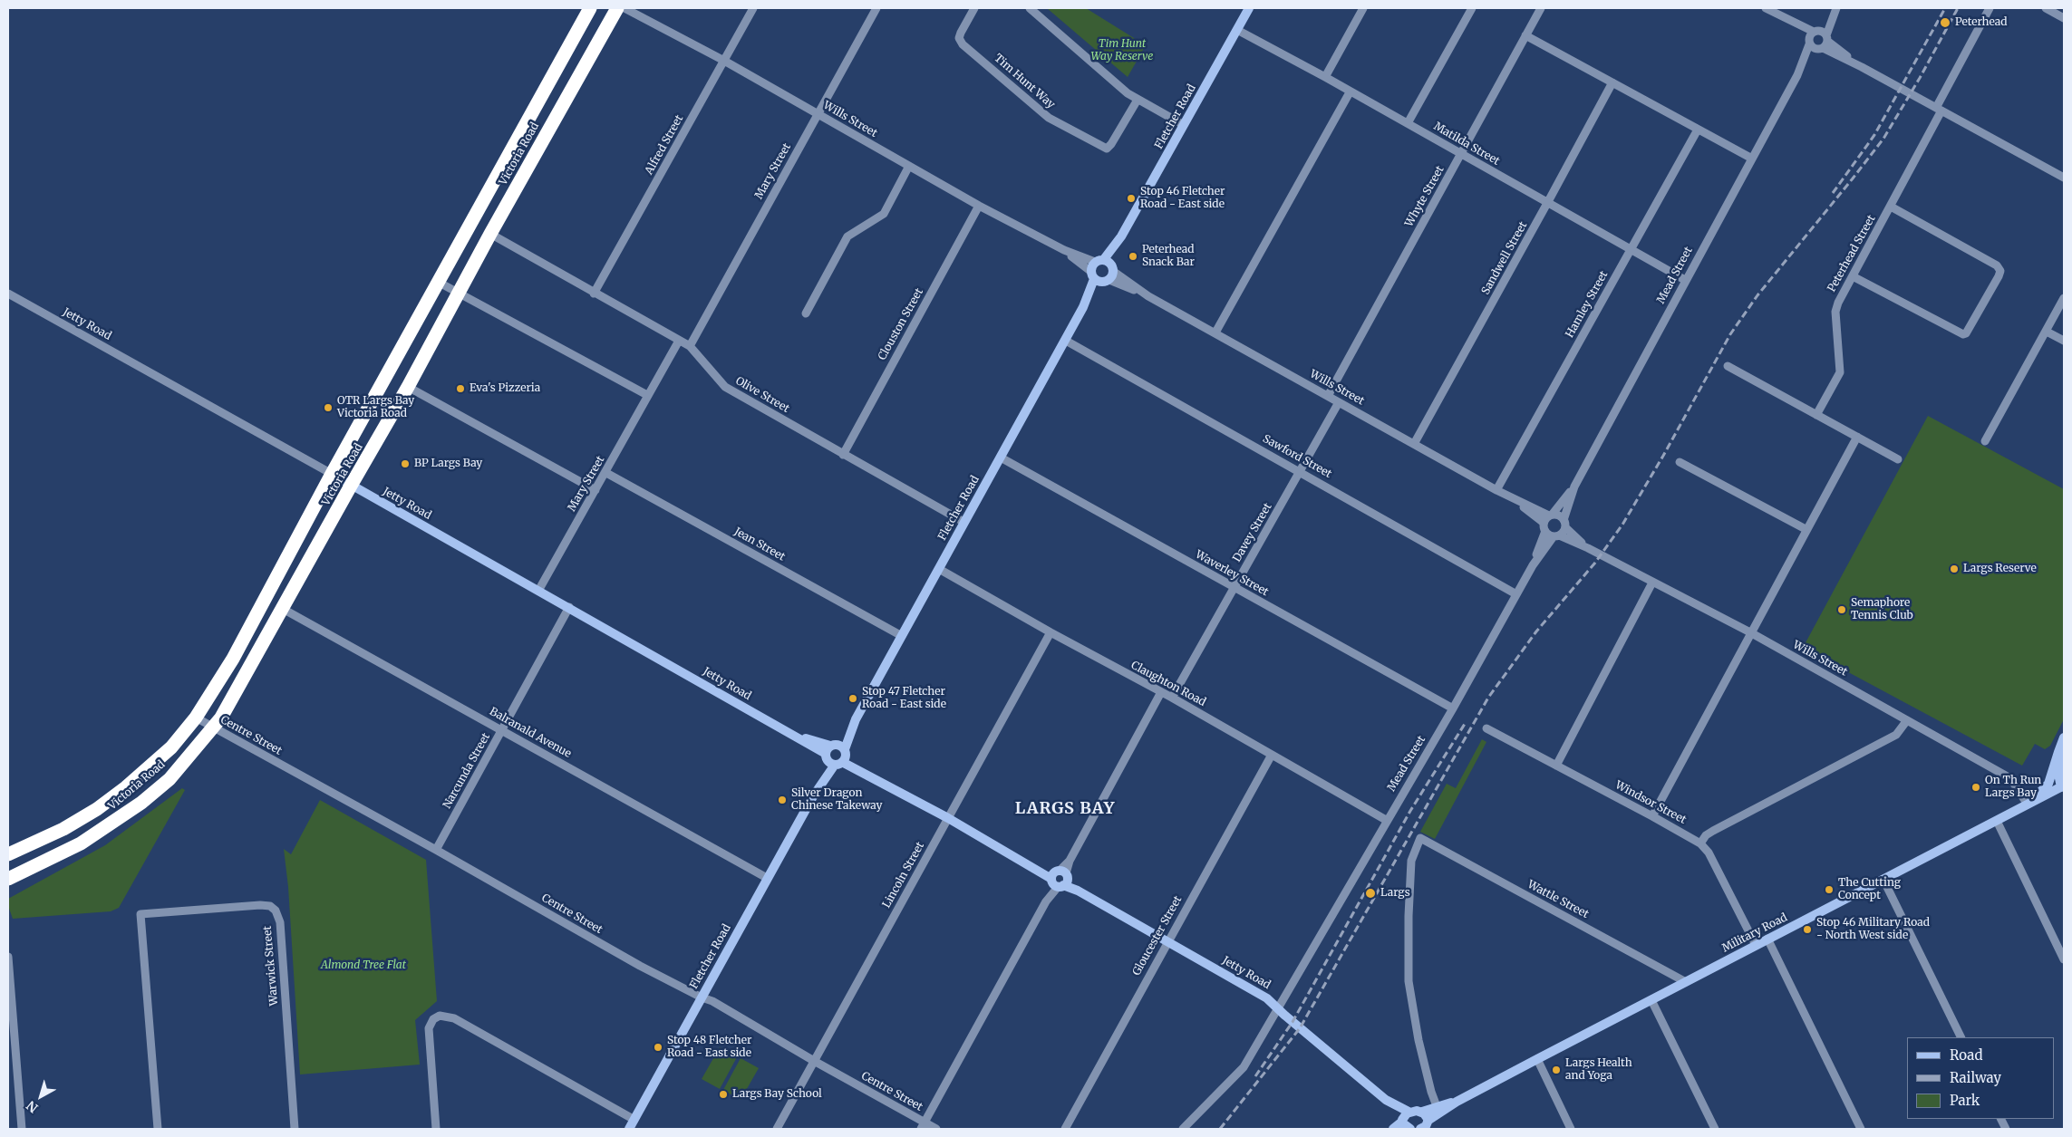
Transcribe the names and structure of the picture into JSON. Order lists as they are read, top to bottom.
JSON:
{
  "streets": {
    "highway": ["Victoria Road"],
    "street": [
      "Tim Hunt Way",
      "Fletcher Road",
      "Wills Street",
      "Matilda Street",
      "Alfred Street",
      "Mary Street",
      "Whyte Street",
      "Peterhead Street",
      "Sandwell Street",
      "Mead Street",
      "Hamley Street",
      "Jetty Road",
      "Clouston Street",
      "Olive Street",
      "Sawford Street",
      "Davey Street",
      "Jean Street",
      "Waverley Street",
      "Claughton Road",
      "Balranald Avenue",
      "Centre Street",
      "Narcunda Street",
      "Windsor Street",
      "Lincoln Street",
      "Wattle Street",
      "Military Road",
      "Gloucester Street",
      "Warwick Street"
    ]
  },
  "crossings": [
    ["Fletcher Road", "Wills Street"],
    ["Fletcher Road", "Matilda Street"],
    ["Fletcher Road", "Jetty Road"],
    ["Fletcher Road", "Olive Street"],
    ["Fletcher Road", "Sawford Street"],
    ["Fletcher Road", "Jean Street"],
    ["Fletcher Road", "Waverley Street"],
    ["Fletcher Road", "Claughton Road"],
    ["Fletcher Road", "Balranald Avenue"],
    ["Fletcher Road", "Centre Street"],
    ["Wills Street", "Alfred Street"],
    ["Wills Street", "Mary Street"],
    ["Wills Street", "Whyte Street"],
    ["Wills Street", "Sandwell Street"],
    ["Wills Street", "Mead Street"],
    ["Wills Street", "Hamley Street"],
    ["Wills Street", "Clouston Street"],
    ["Wills Street", "Davey Street"],
    ["Wills Street", "Military Road"],
    ["Matilda Street", "Whyte Street"],
    ["Matilda Street", "Sandwell Street"],
    ["Matilda Street", "Mead Street"],
    ["Matilda Street", "Hamley Street"],
    ["Alfred Street", "Olive Street"],
    ["Victoria Road", "Jetty Road"],
    ["Victoria Road", "Olive Street"],
    ["Victoria Road", "Balranald Avenue"],
    ["Victoria Road", "Centre Street"],
    ["Mary Street", "Jetty Road"],
    ["Mary Street", "Olive Street"],
    ["Mary Street", "Jean Street"],
    ["Mead Street", "Jetty Road"],
    ["Mead Street", "Sawford Street"],
    ["Mead Street", "Waverley Street"],
    ["Mead Street", "Claughton Road"],
    ["Jetty Road", "Narcunda Street"],
    ["Jetty Road", "Lincoln Street"],
    ["Jetty Road", "Gloucester Street"],
    ["Clouston Street", "Olive Street"],
    ["Sawford Street", "Davey Street"],
    ["Davey Street", "Waverley Street"],
    ["Davey Street", "Claughton Road"],
    ["Claughton Road", "Lincoln Street"],
    ["Claughton Road", "Gloucester Street"],
    ["Balranald Avenue", "Narcunda Street"],
    ["Centre Street", "Narcunda Street"],
    ["Centre Street", "Lincoln Street"],
    ["Windsor Street", "Military Road"],
    ["Wattle Street", "Military Road"]
  ],
  "districts": ["LARGS BAY"],
  "parks": ["Tim Hunt Way Reserve", "Almond Tree Flat"],
  "places": [
    "Peterhead",
    "Stop 46 Fletcher Road - East side",
    "Peterhead Snack Bar",
    "Eva's Pizzeria",
    "OTR Largs Bay Victoria Road",
    "BP Largs Bay",
    "Largs Reserve",
    "Semaphore Tennis Club",
    "Stop 47 Fletcher Road - East side",
    "On Th Run Largs Bay",
    "Silver Dragon Chinese Takeway",
    "The Cutting Concept",
    "Largs",
    "Stop 46 Military Road - North West side",
    "Stop 48 Fletcher Road - East side",
    "Largs Health and Yoga",
    "Largs Bay School"
  ],
  "legend": ["Road", "Railway", "Park"],
  "north": "bottom left"
}
